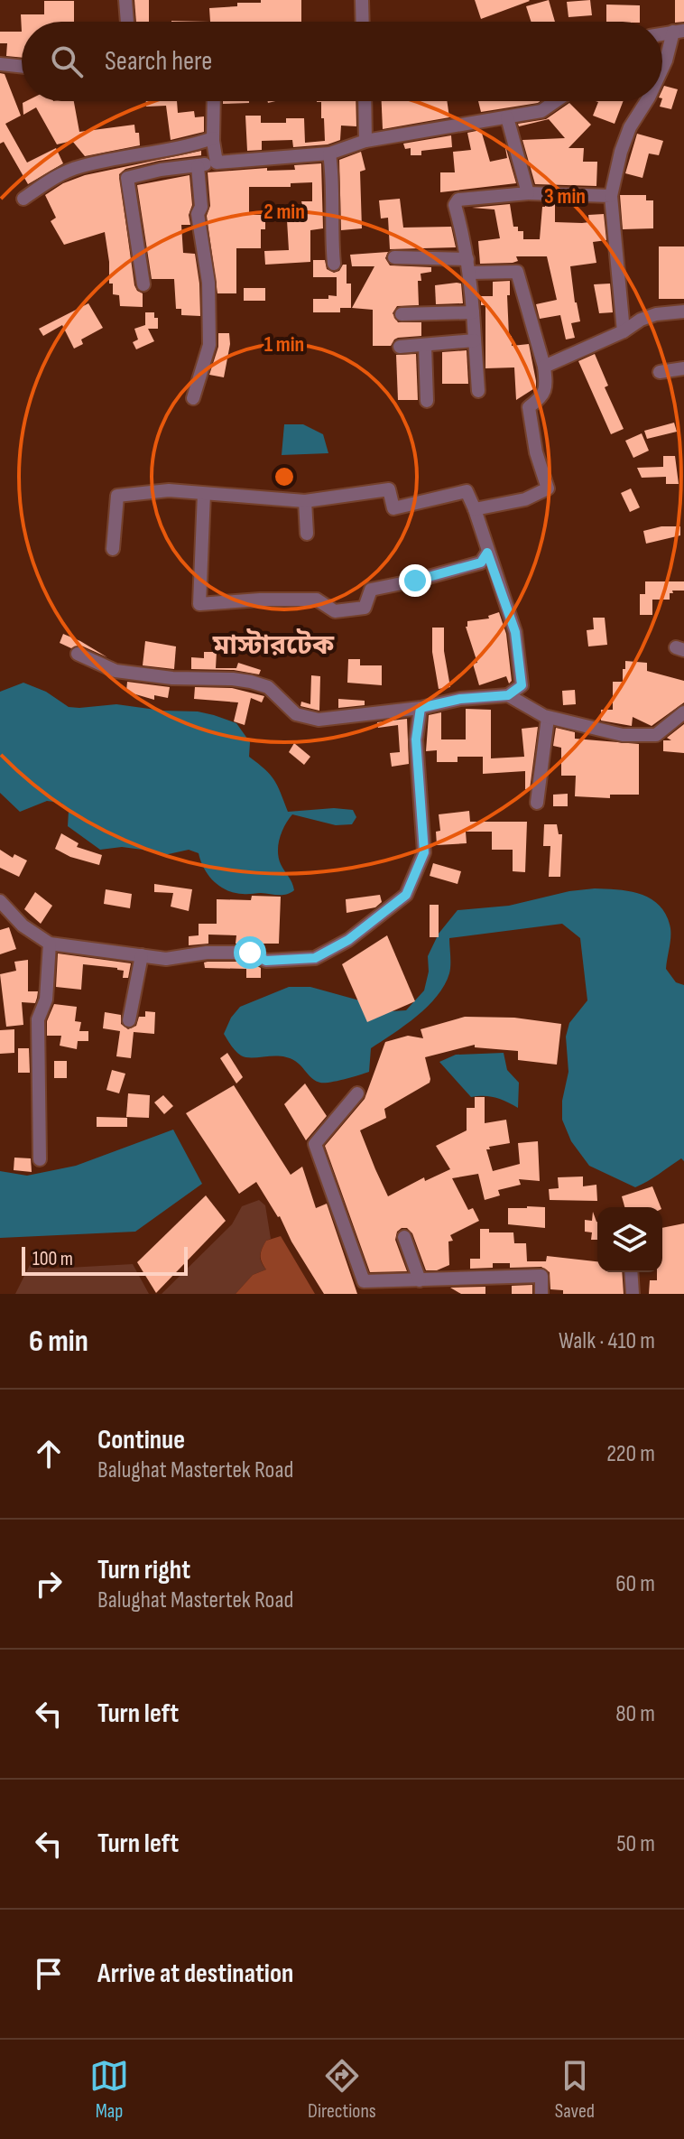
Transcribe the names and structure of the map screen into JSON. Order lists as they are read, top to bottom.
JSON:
{
  "districts": ["মাস্টারটেক"],
  "scale_bar": "100 m",
  "page": {
    "search": "Search here",
    "scale": "100 m",
    "heading": ["6 min", "Walk · 410 m"],
    "list": [
      ["Continue", "Balughat Mastertek Road", "220 m"],
      ["Turn right", "Balughat Mastertek Road", "60 m"],
      ["Turn left", "80 m"],
      ["Turn left", "50 m"],
      "Arrive at destination"
    ],
    "nav": ["Map", "Directions", "Saved"]
  },
  "rings": ["3 min", "2 min", "1 min"]
}
